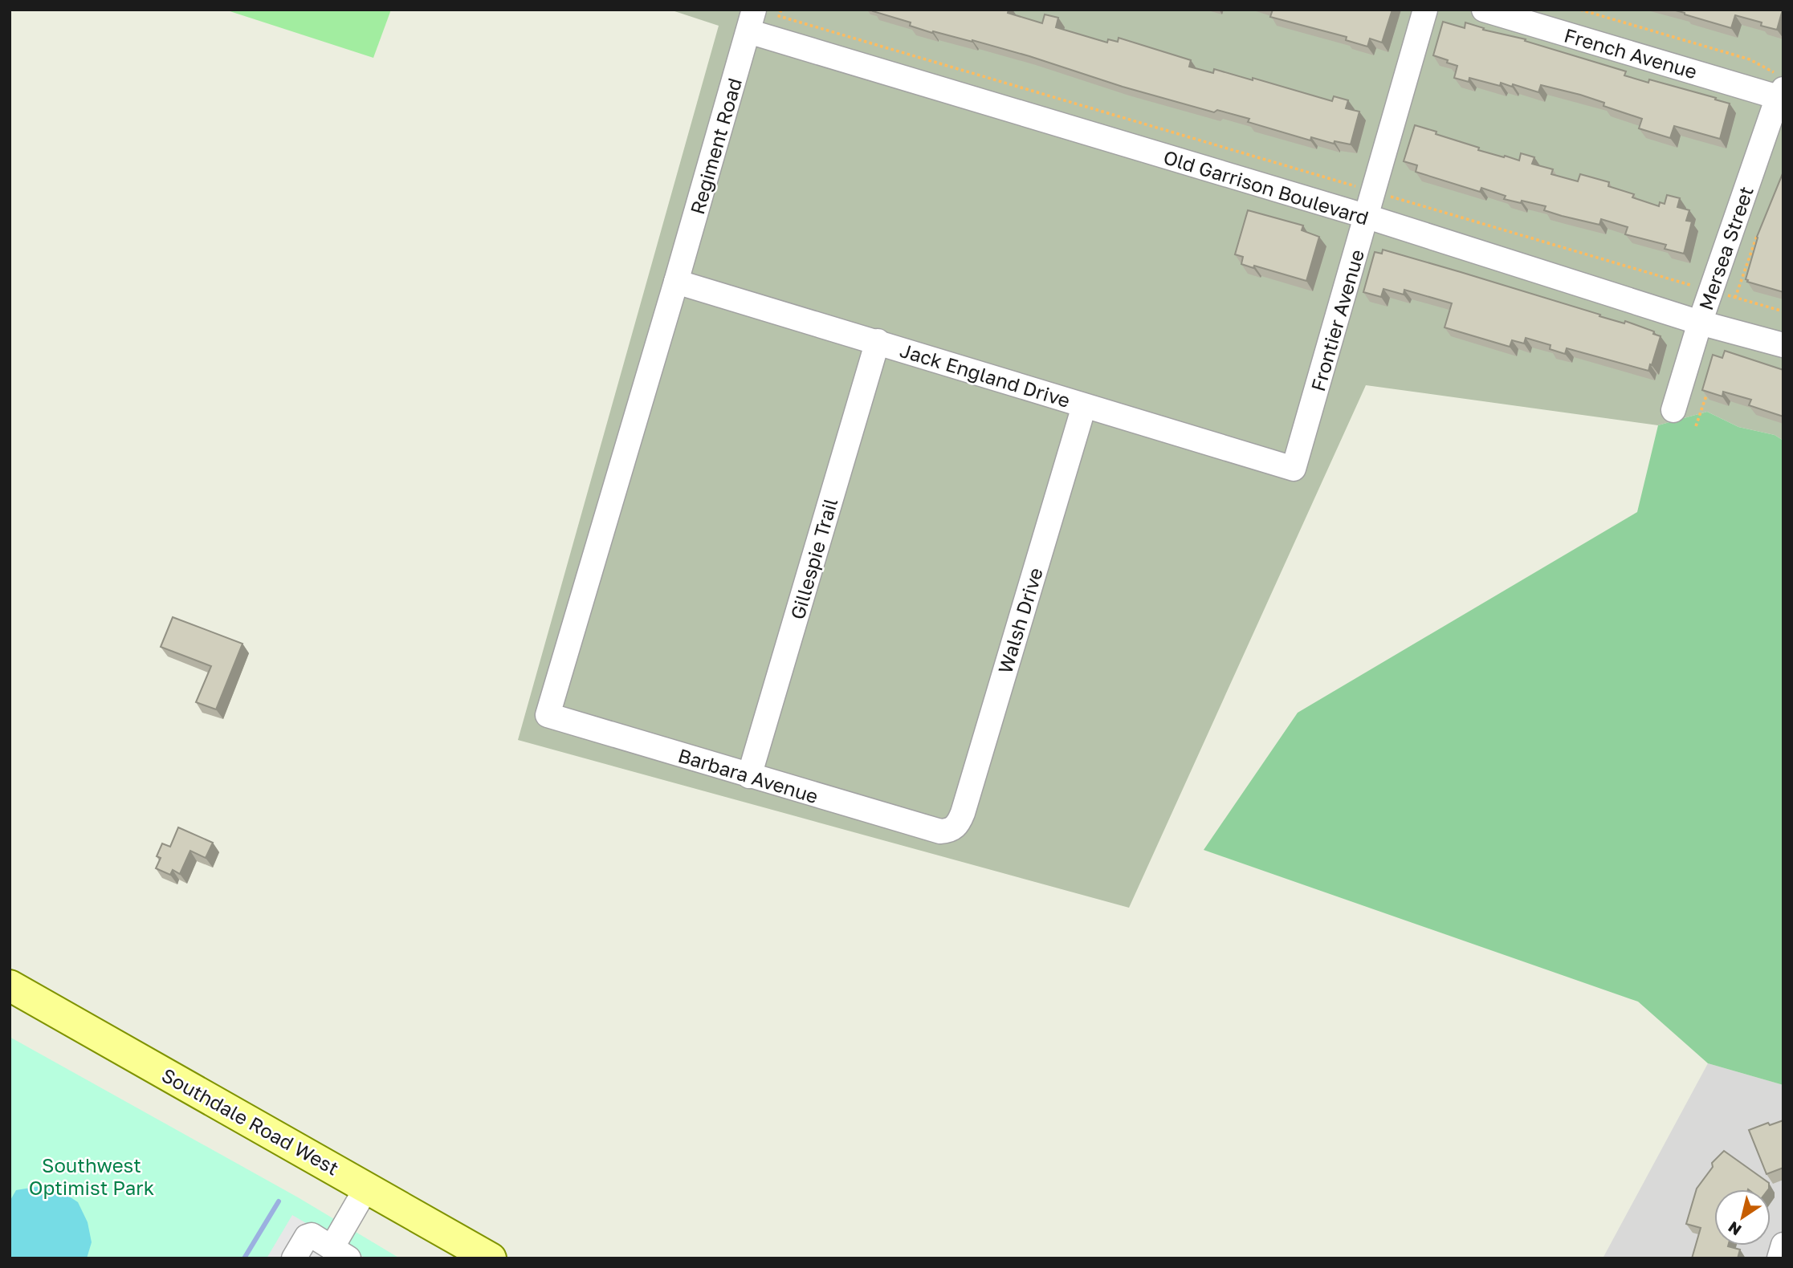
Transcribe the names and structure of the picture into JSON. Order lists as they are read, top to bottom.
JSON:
{
  "streets": {
    "main road": ["Southdale Road West"],
    "street": [
      "French Avenue",
      "Regiment Road",
      "Old Garrison Boulevard",
      "Mersea Street",
      "Frontier Avenue",
      "Jack England Drive",
      "Gillespie Trail",
      "Walsh Drive",
      "Barbara Avenue"
    ]
  },
  "crossings": [
    ["French Avenue", "Mersea Street"],
    ["Regiment Road", "Old Garrison Boulevard"],
    ["Regiment Road", "Jack England Drive"],
    ["Regiment Road", "Barbara Avenue"],
    ["Old Garrison Boulevard", "Mersea Street"],
    ["Old Garrison Boulevard", "Frontier Avenue"],
    ["Frontier Avenue", "Jack England Drive"],
    ["Jack England Drive", "Gillespie Trail"],
    ["Jack England Drive", "Walsh Drive"],
    ["Gillespie Trail", "Barbara Avenue"],
    ["Walsh Drive", "Barbara Avenue"]
  ],
  "parks": ["Southwest Optimist Park"],
  "north": "bottom left"
}
